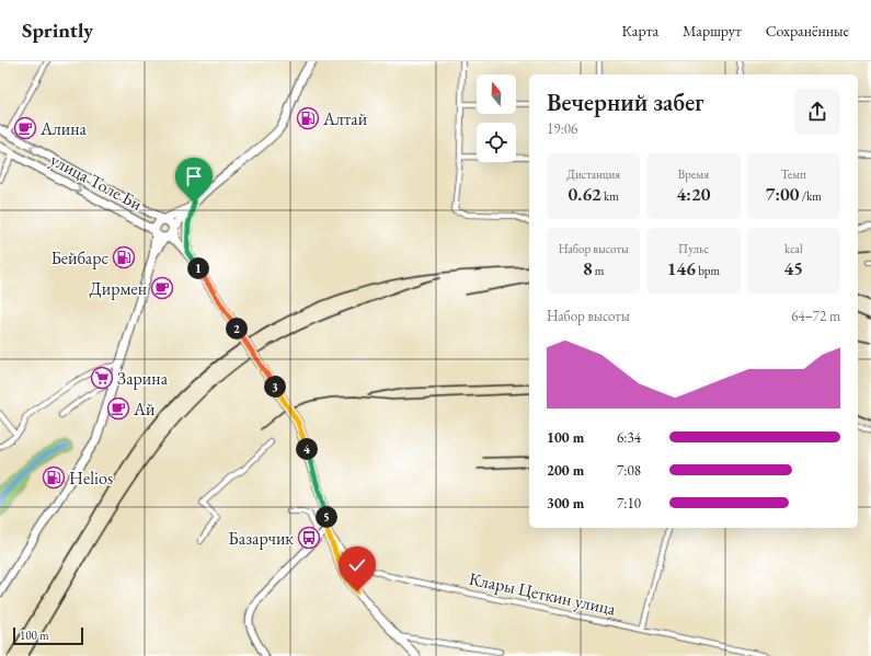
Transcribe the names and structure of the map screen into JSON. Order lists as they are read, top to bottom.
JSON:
{
  "streets": {
    "main road": ["улица Толе Би"],
    "street": ["Клары Цеткин улица"]
  },
  "places": {
    "fuel station": ["Алтай", "Бейбарс", "Helios"],
    "cafe": ["Алина", "Дирмен", "Ай"],
    "supermarket": ["Зарина"],
    "bus stop": ["Базарчик"]
  },
  "scale_bar": "100 m",
  "north": "top",
  "page": {
    "header": "Sprintly",
    "nav": ["Карта", "Маршрут", "Сохранённые"],
    "heading": ["Вечерний забег", "19:06"],
    "stats": [
      ["Дистанция", "0.62 km"],
      ["Время", "4:20"],
      ["Темп", "7:00 /km"],
      ["Набор высоты", "8 m"],
      ["Пульс", "146 bpm"],
      ["kcal", "45"]
    ],
    "pins": [
      "1",
      "2",
      "3",
      "4",
      "5"
    ],
    "chart": ["Набор высоты", "64–72 m"],
    "list": [
      {
        "name": "100 m",
        "note": "6:34"
      },
      {
        "name": "200 m",
        "note": "7:08"
      },
      {
        "name": "300 m",
        "note": "7:10"
      }
    ],
    "scale": "100 m"
  }
}
